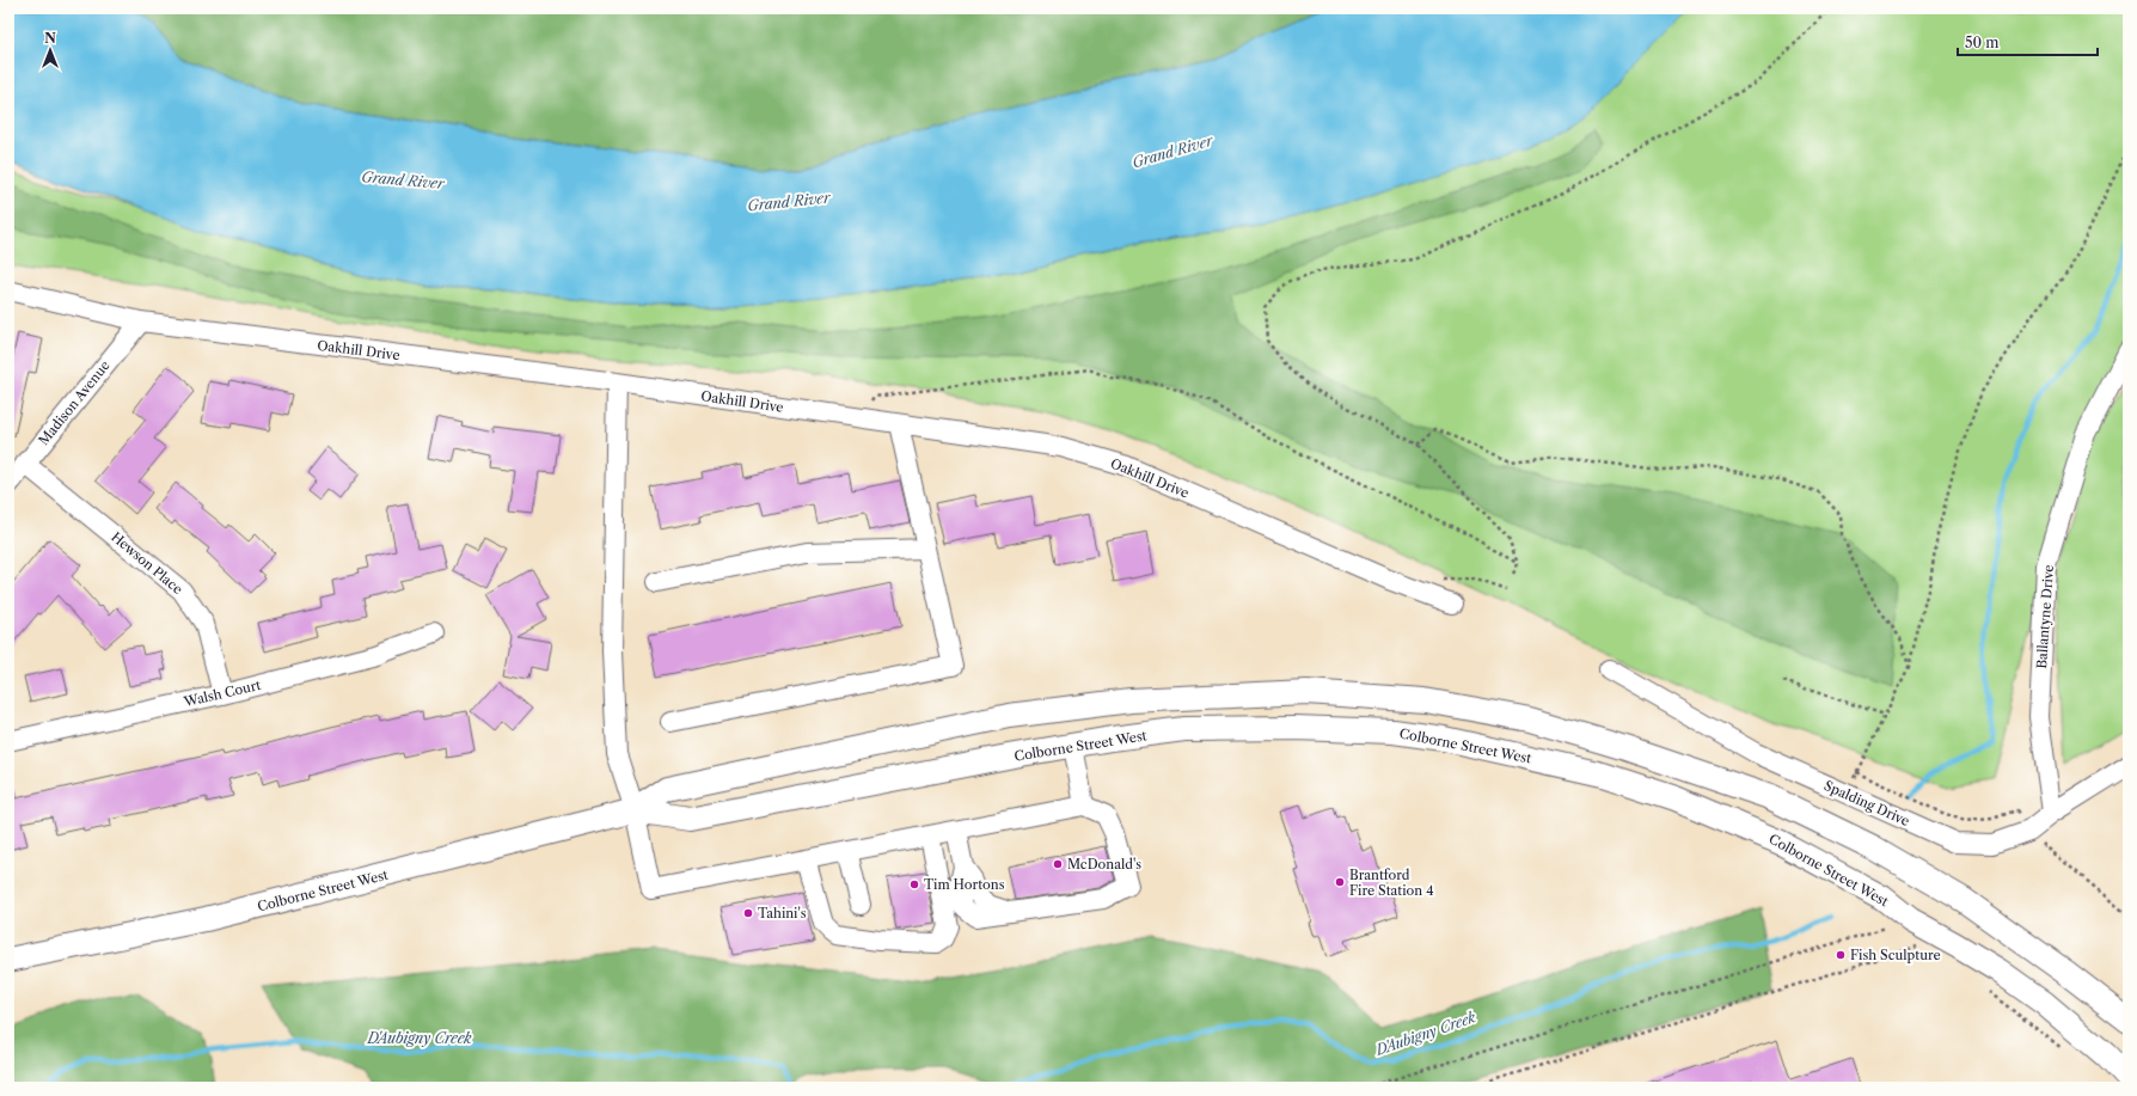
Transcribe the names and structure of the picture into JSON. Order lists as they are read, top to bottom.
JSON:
{
  "streets": {
    "main road": ["Colborne Street West"],
    "street": [
      "Oakhill Drive",
      "Madison Avenue",
      "Hewson Place",
      "Ballantyne Drive",
      "Walsh Court",
      "Spalding Drive"
    ]
  },
  "crossings": [
    ["Oakhill Drive", "Madison Avenue"],
    ["Madison Avenue", "Hewson Place"],
    ["Hewson Place", "Walsh Court"],
    ["Ballantyne Drive", "Spalding Drive"]
  ],
  "water": ["Grand River", "D'Aubigny Creek"],
  "places": [
    "McDonald's",
    "Brantford Fire Station 4",
    "Tim Hortons",
    "Tahini's",
    "Fish Sculpture"
  ],
  "scale_bar": "50 m",
  "north": "top"
}
